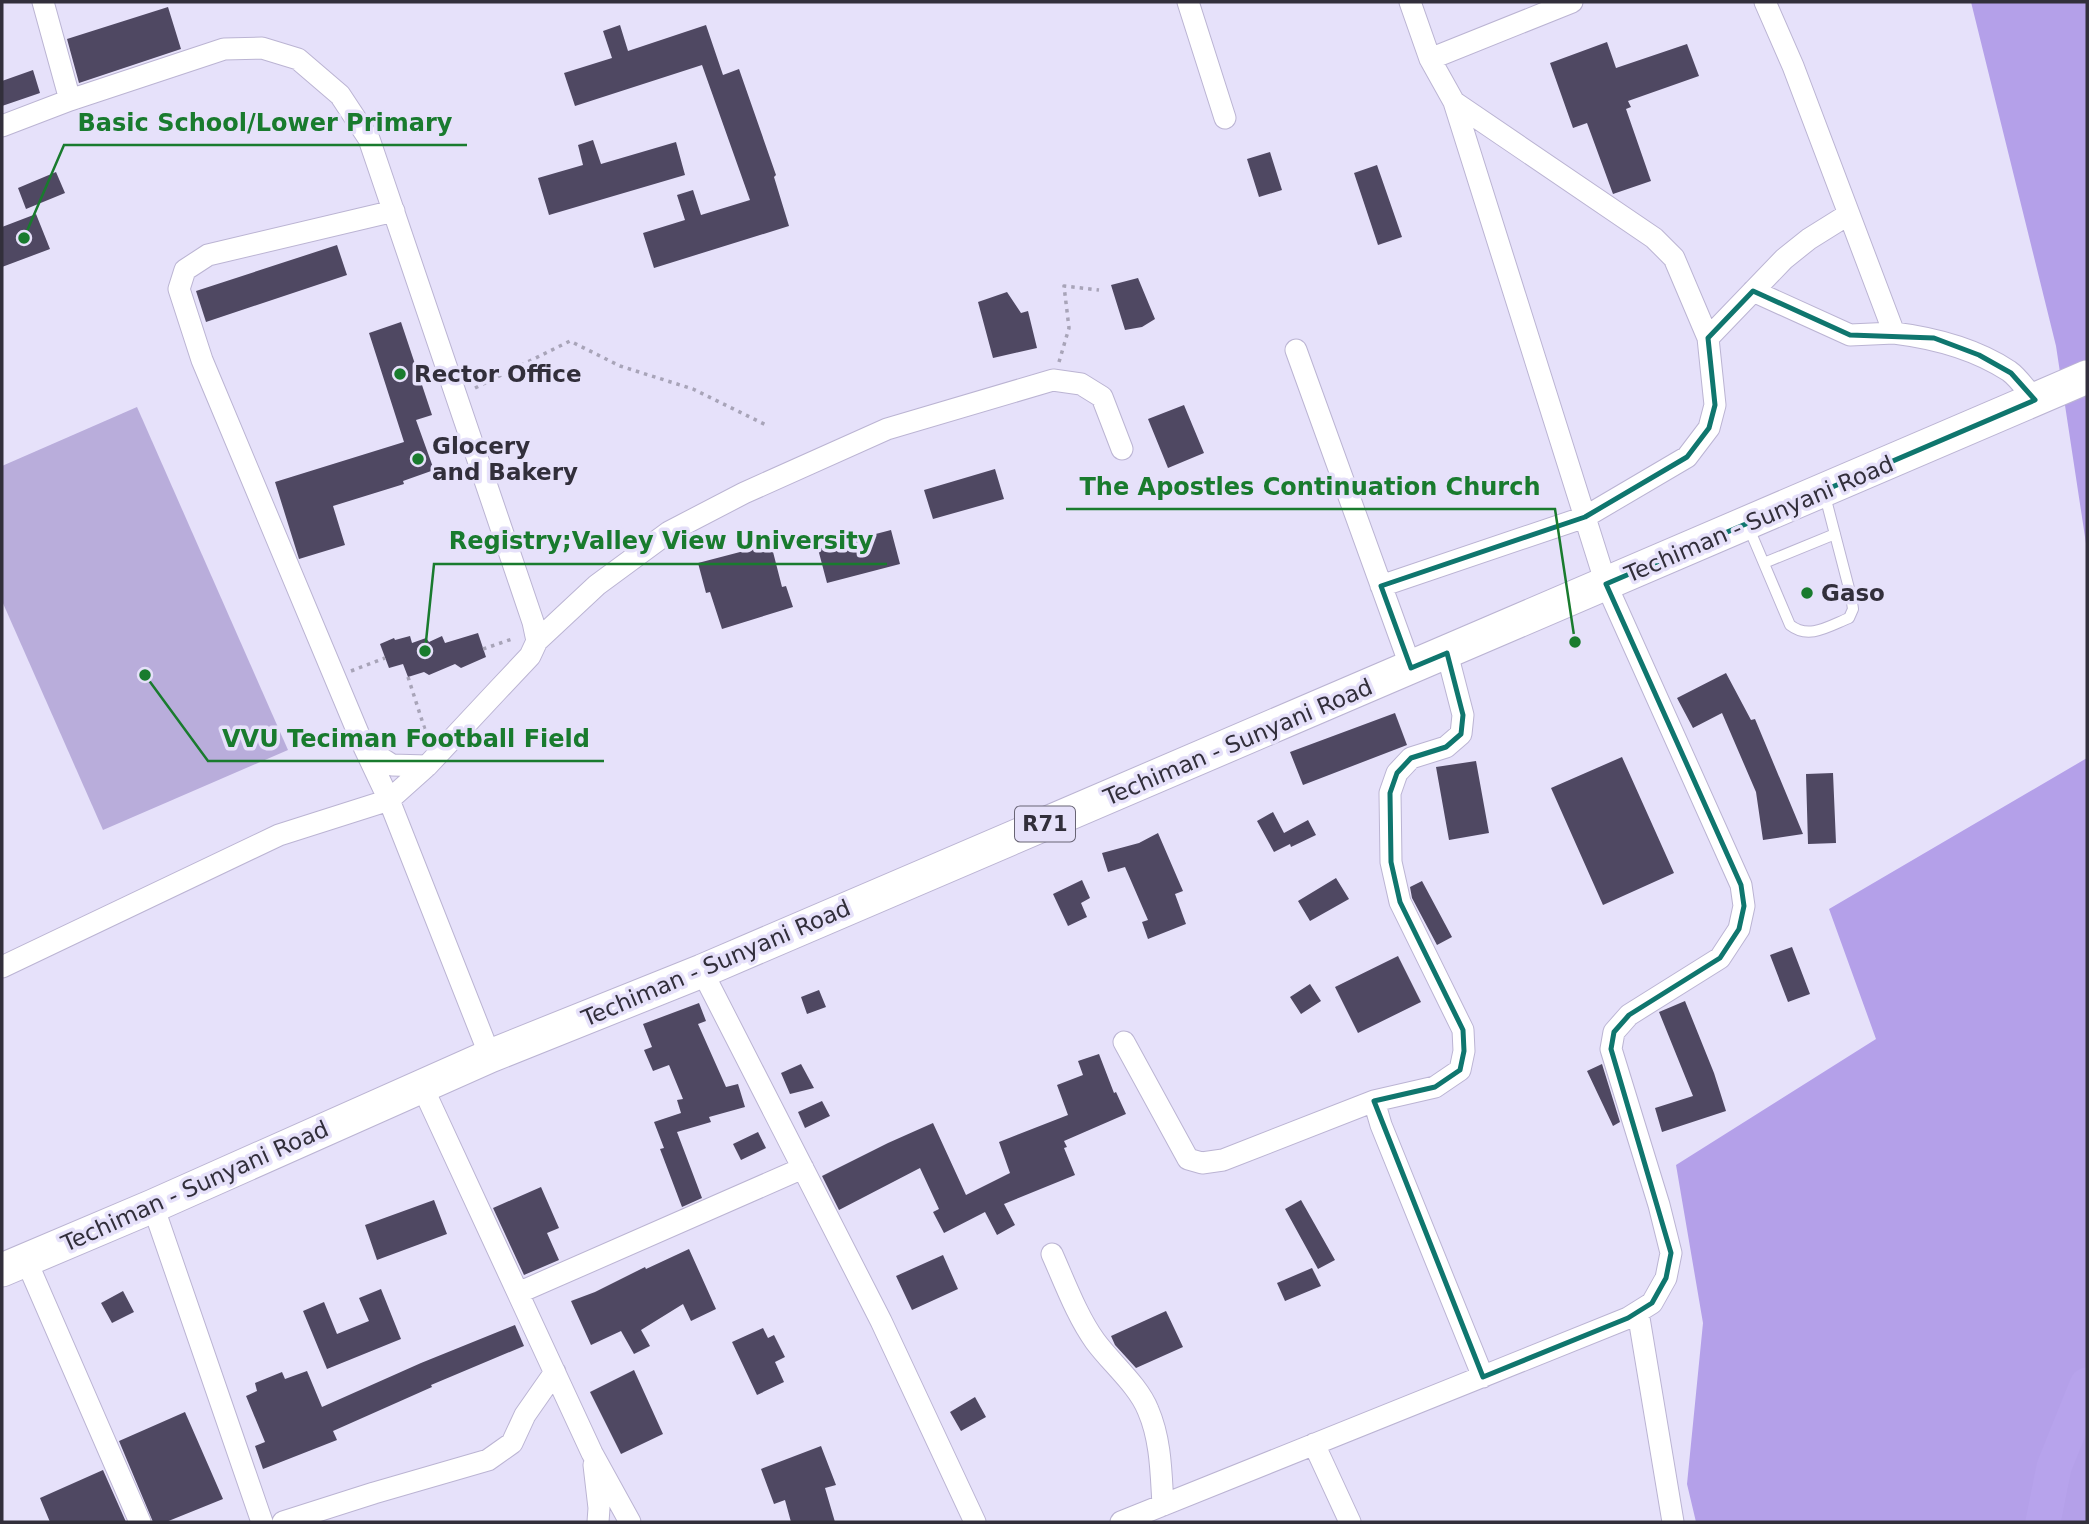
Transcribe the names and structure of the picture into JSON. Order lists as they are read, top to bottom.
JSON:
{
  "streets": {
    "main road": ["Techiman - Sunyani Road", "R71"]
  },
  "places": [
    "Basic School/Lower Primary",
    "Rector Office",
    "Glocery and Bakery",
    "Gaso",
    "The Apostles Continuation Church",
    "Registry;Valley View University",
    "VVU Teciman Football Field"
  ]
}
